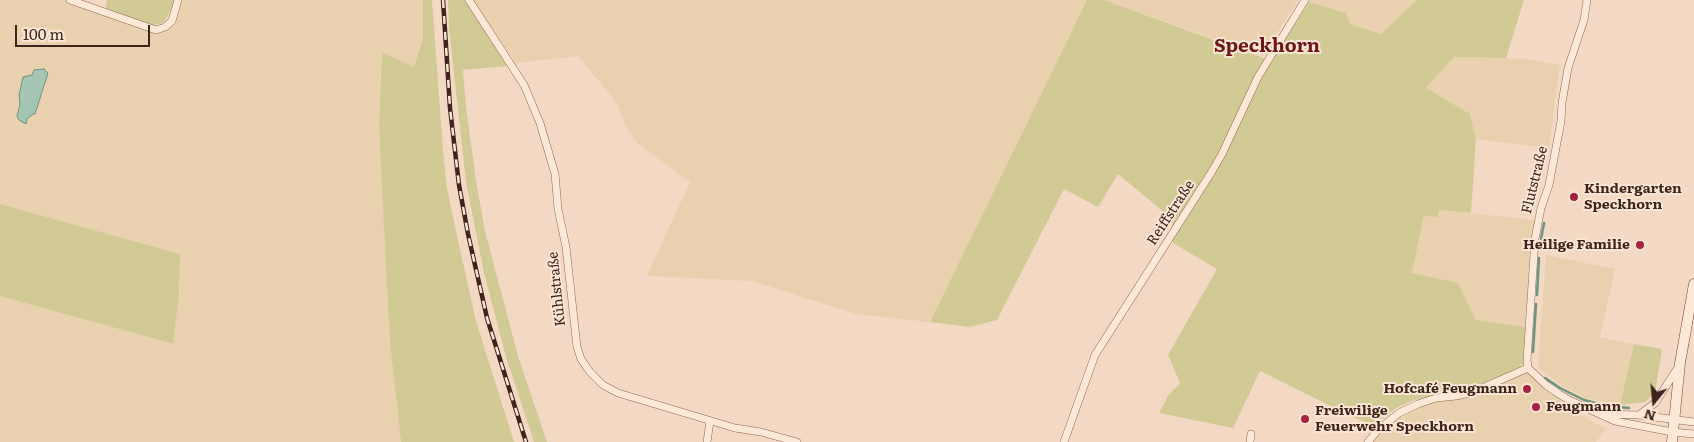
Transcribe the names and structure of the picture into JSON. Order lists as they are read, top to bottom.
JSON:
{
  "streets": {
    "street": ["Flutstraße", "Reiffstraße", "Kühlstraße"]
  },
  "districts": ["Speckhorn"],
  "places": [
    "Kindergarten Speckhorn",
    "Heilige Familie",
    "Hofcafé Feugmann",
    "Feugmann",
    "Freiwilige Feuerwehr Speckhorn"
  ],
  "scale_bar": "100 m",
  "north": "bottom"
}
